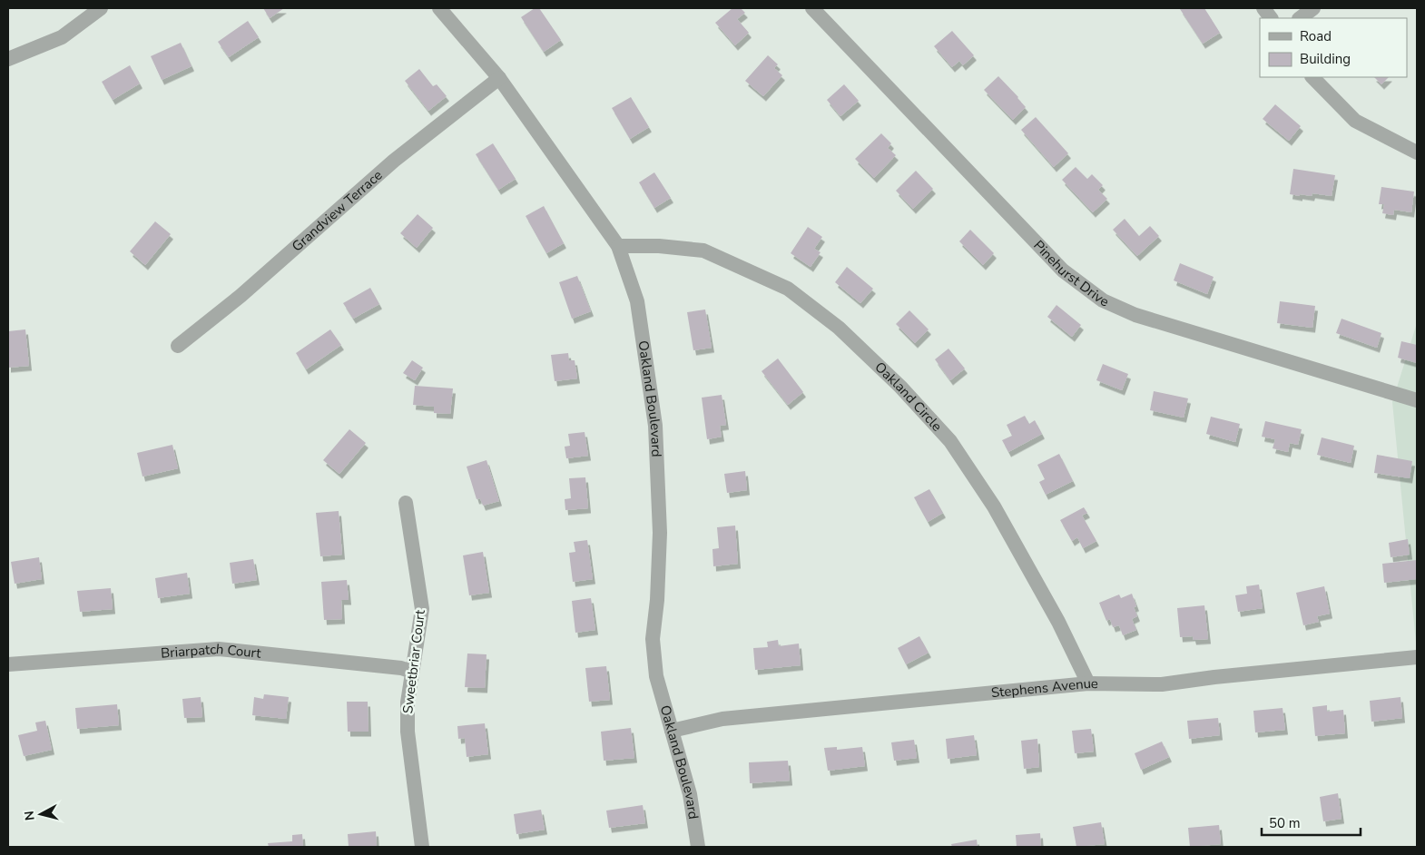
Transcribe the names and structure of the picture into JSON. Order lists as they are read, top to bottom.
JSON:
{
  "streets": {
    "street": [
      "Grandview Terrace",
      "Pinehurst Drive",
      "Oakland Circle",
      "Oakland Boulevard",
      "Briarpatch Court",
      "Sweetbriar Court",
      "Stephens Avenue"
    ]
  },
  "crossings": [
    ["Grandview Terrace", "Oakland Boulevard"],
    ["Oakland Circle", "Oakland Boulevard"],
    ["Oakland Circle", "Stephens Avenue"],
    ["Oakland Boulevard", "Stephens Avenue"],
    ["Briarpatch Court", "Sweetbriar Court"]
  ],
  "legend": ["Road", "Building"],
  "scale_bar": "50 m",
  "north": "left"
}
